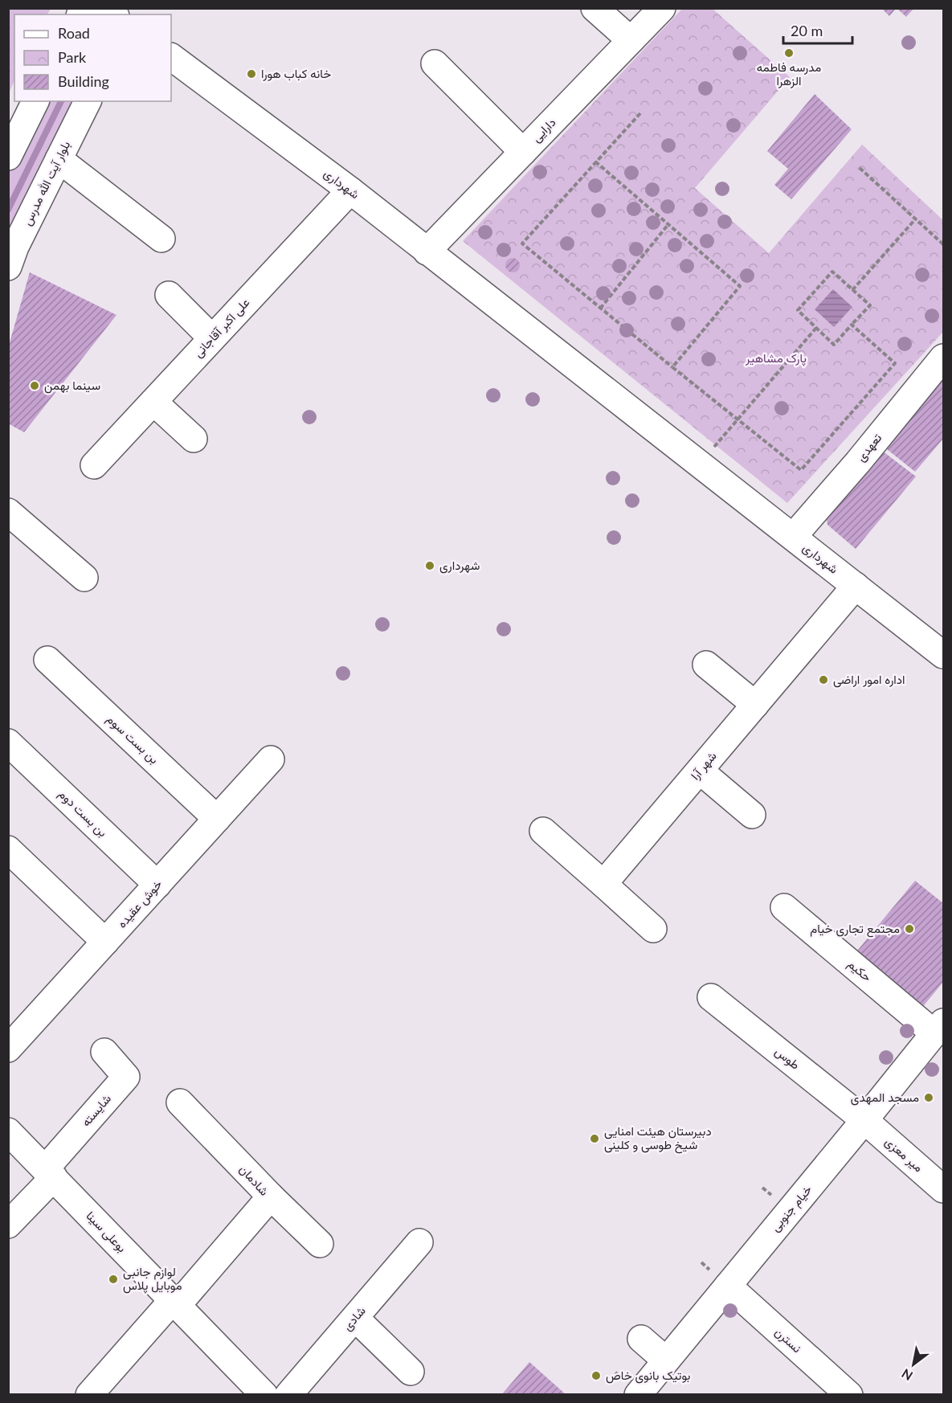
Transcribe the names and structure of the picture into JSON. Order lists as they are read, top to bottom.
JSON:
{
  "streets": {
    "street": [
      "دارایی",
      "بلوار آیت الله مدرس",
      "شهرداری",
      "علی اکبر آقاجانی",
      "تعهدی",
      "بن بست سوم",
      "شهر آرا",
      "بن بست دوم",
      "خوش عقیده",
      "حکیم",
      "طوس",
      "شايسته",
      "میر معزی",
      "شادمان",
      "خیام جنوبی",
      "بوعلی سینا",
      "شادی",
      "نسترن"
    ]
  },
  "crossings": [
    ["دارایی", "شهرداری"],
    ["شهرداری", "علی اکبر آقاجانی"],
    ["شهرداری", "تعهدی"],
    ["شهرداری", "شهر آرا"],
    ["بن بست سوم", "خوش عقیده"],
    ["بن بست دوم", "خوش عقیده"],
    ["حکیم", "خیام جنوبی"],
    ["طوس", "میر معزی"],
    ["طوس", "خیام جنوبی"],
    ["شايسته", "بوعلی سینا"],
    ["میر معزی", "خیام جنوبی"],
    ["شادمان", "بوعلی سینا"],
    ["خیام جنوبی", "نسترن"]
  ],
  "parks": ["پارک مشاهیر"],
  "places": [
    "مدرسه فاطمه الزهرا",
    "خانه کباب هورا",
    "سینما بهمن",
    "شهرداری",
    "اداره امور اراضی",
    "مجتمع تجاری خیام",
    "مسجد المهدی",
    "دبیرستان هیئت امنایی شیخ طوسی و کلینی",
    "لوازم جانبی موبایل پلاس",
    "بوتیک بانوی خاص"
  ],
  "legend": ["Road", "Park", "Building"],
  "scale_bar": "20 m",
  "north": "bottom left"
}
